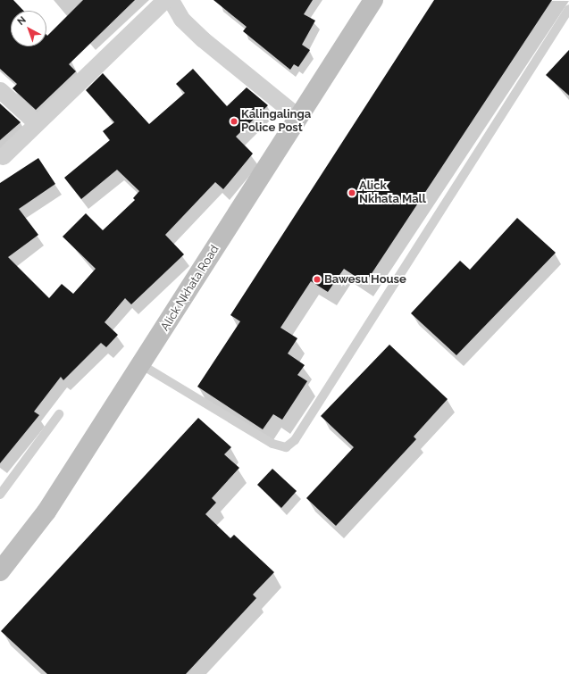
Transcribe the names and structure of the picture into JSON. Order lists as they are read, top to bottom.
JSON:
{
  "streets": {
    "main road": ["Alick Nkhata Road"]
  },
  "places": ["Kalingalinga Police Post", "Alick Nkhata Mall", "Bawesu House"],
  "north": "top left"
}
